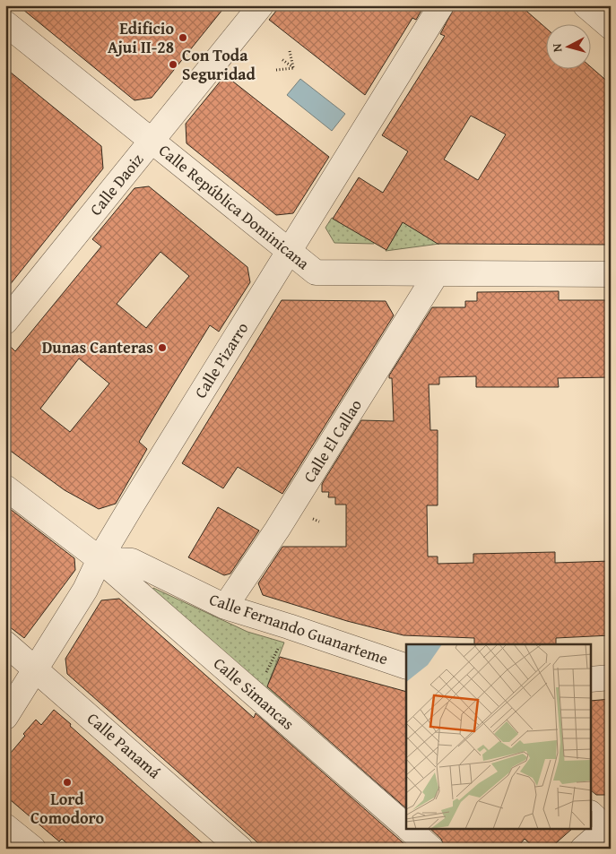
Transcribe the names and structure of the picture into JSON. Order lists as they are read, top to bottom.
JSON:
{
  "streets": {
    "street": [
      "Calle Daoiz",
      "Calle República Dominicana",
      "Calle Pizarro",
      "Calle El Callao",
      "Calle Fernando Guanarteme",
      "Calle Simancas",
      "Calle Panamá"
    ]
  },
  "crossings": [
    ["Calle Daoiz", "Calle República Dominicana"],
    ["Calle República Dominicana", "Calle Pizarro"],
    ["Calle República Dominicana", "Calle El Callao"],
    ["Calle Pizarro", "Calle Fernando Guanarteme"],
    ["Calle Pizarro", "Calle Simancas"],
    ["Calle Pizarro", "Calle Panamá"],
    ["Calle El Callao", "Calle Fernando Guanarteme"],
    ["Calle Fernando Guanarteme", "Calle Simancas"]
  ],
  "places": [
    "Edificio Ajui II-28",
    "Con Toda Seguridad",
    "Dunas Canteras",
    "Lord Comodoro"
  ],
  "north": "left"
}
